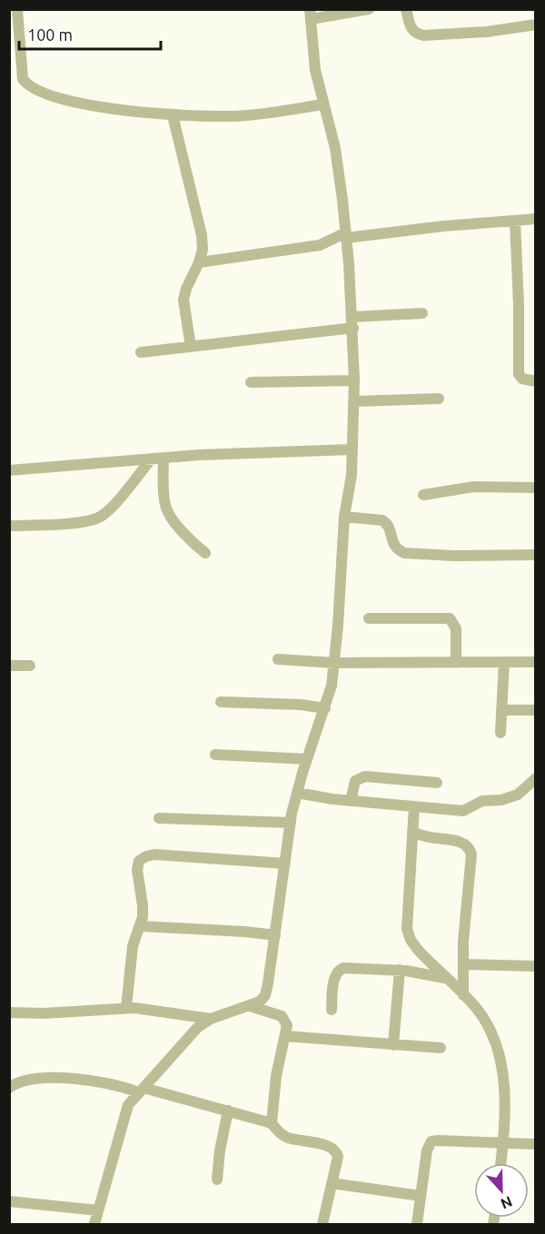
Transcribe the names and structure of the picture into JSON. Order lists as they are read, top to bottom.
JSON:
{
  "scale_bar": "100 m",
  "north": "bottom"
}
